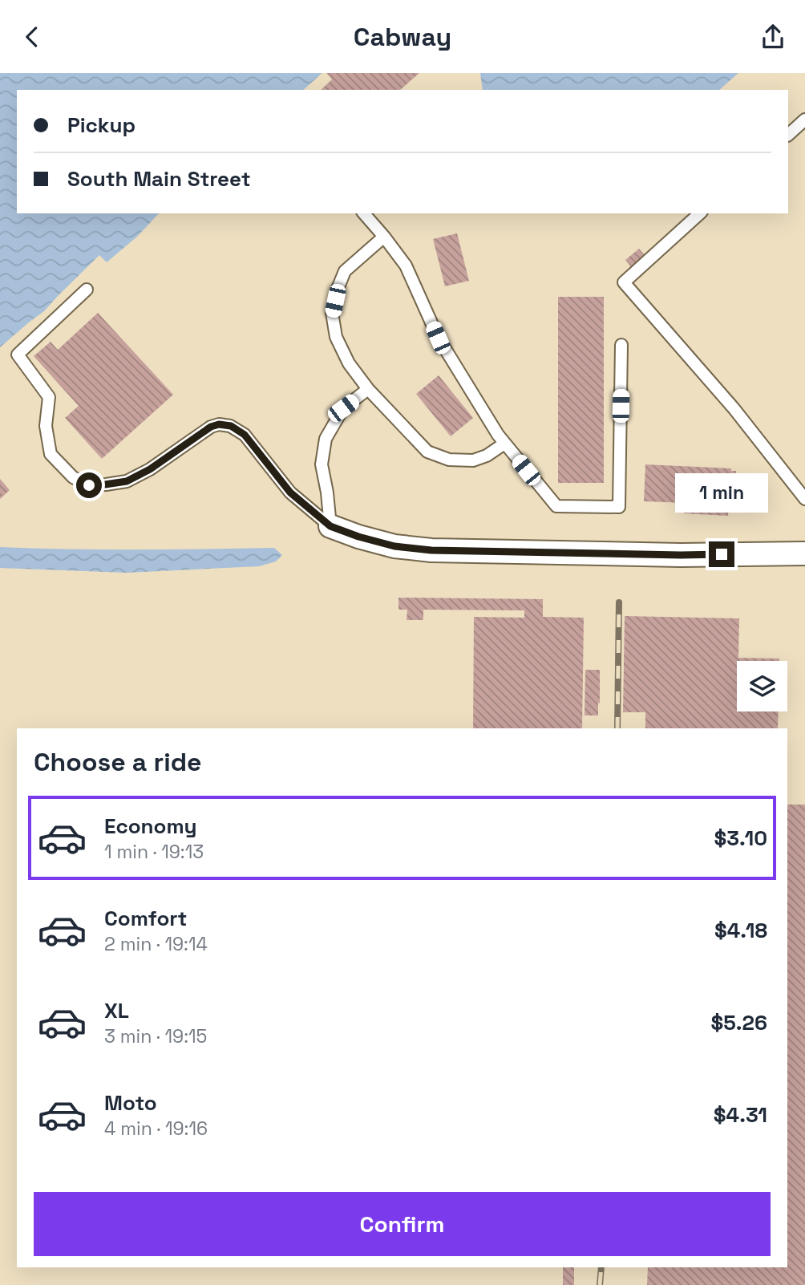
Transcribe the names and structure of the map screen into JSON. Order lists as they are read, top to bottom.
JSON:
{
  "page": {
    "header": "Cabway",
    "banner": ["Pickup", "South Main Street"],
    "bubble": "1 min",
    "heading": "Choose a ride",
    "list": [
      {
        "name": "Economy",
        "note": "1 min · 19:13",
        "value": "$3.10"
      },
      {
        "name": "Comfort",
        "note": "2 min · 19:14",
        "value": "$4.18"
      },
      {
        "name": "XL",
        "note": "3 min · 19:15",
        "value": "$5.26"
      },
      {
        "name": "Moto",
        "note": "4 min · 19:16",
        "value": "$4.31"
      }
    ],
    "buttons": "Confirm"
  }
}
